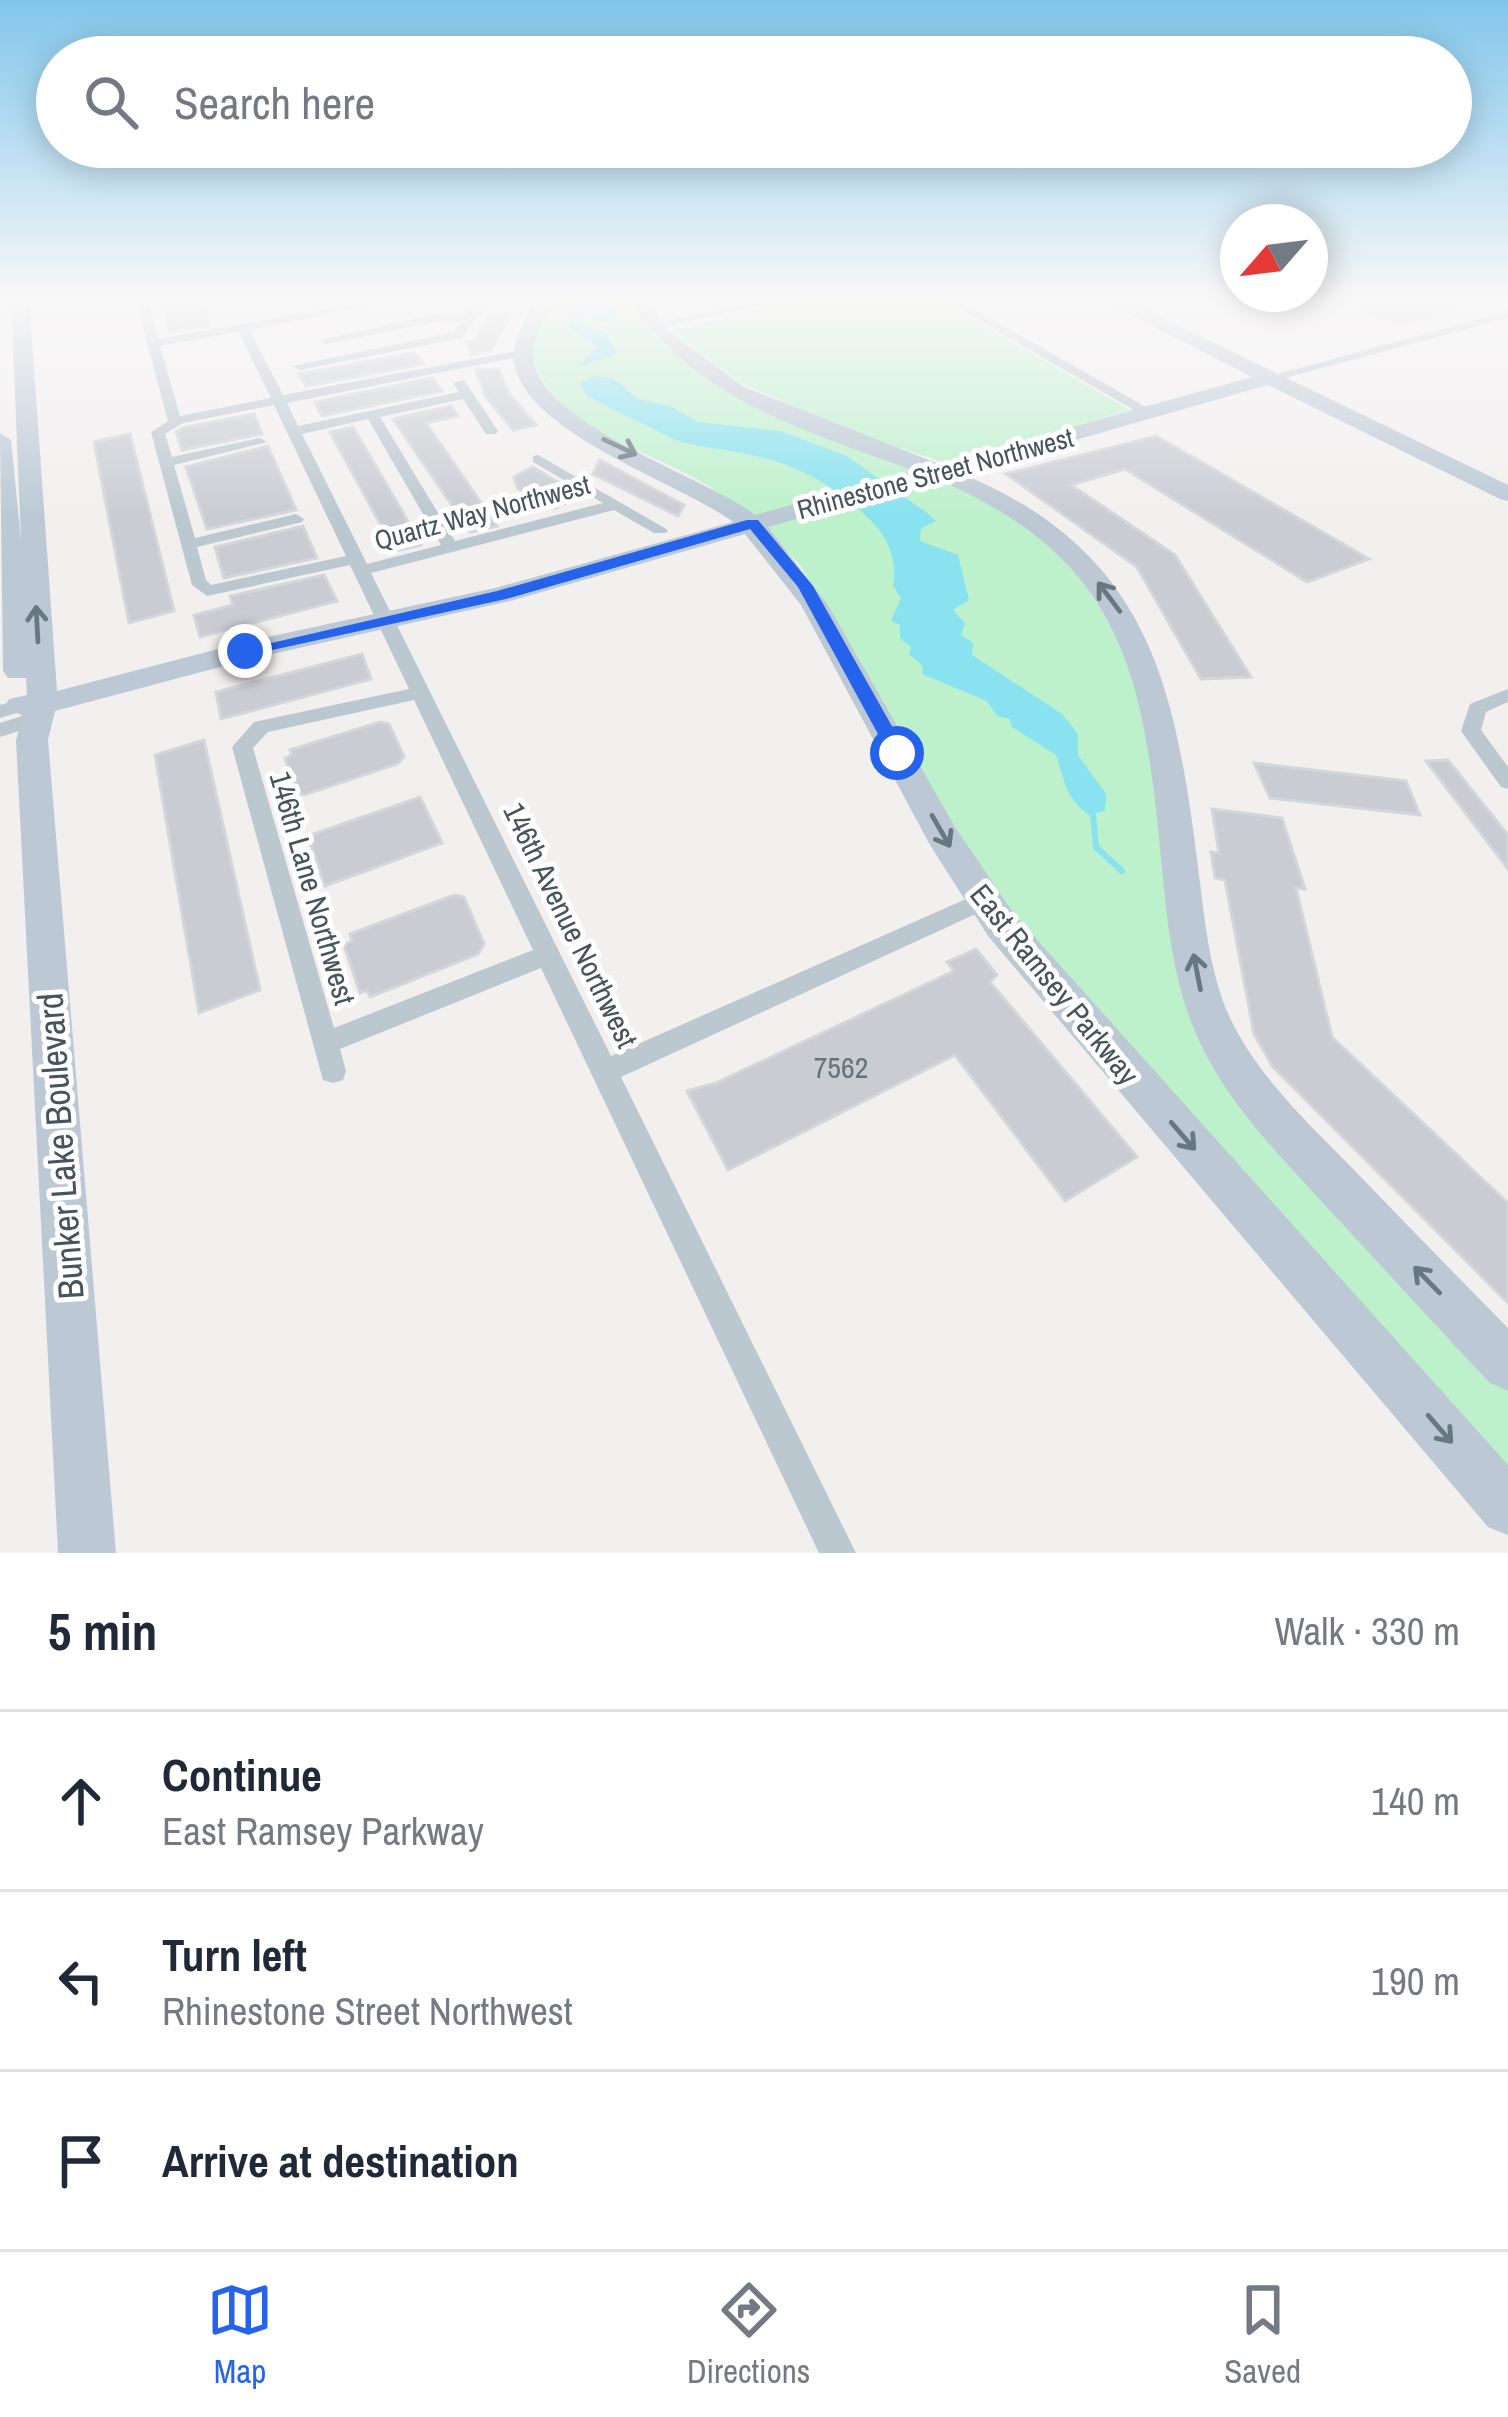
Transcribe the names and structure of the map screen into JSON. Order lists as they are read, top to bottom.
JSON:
{
  "streets": {
    "street": [
      "Rhinestone Street Northwest",
      "Quartz Way Northwest",
      "146th Lane Northwest",
      "146th Avenue Northwest",
      "East Ramsey Parkway",
      "Bunker Lake Boulevard"
    ]
  },
  "crossings": [
    ["Rhinestone Street Northwest", "146th Avenue Northwest"],
    ["Rhinestone Street Northwest", "East Ramsey Parkway"],
    ["Rhinestone Street Northwest", "Bunker Lake Boulevard"],
    ["Quartz Way Northwest", "146th Avenue Northwest"],
    ["146th Lane Northwest", "146th Avenue Northwest"]
  ],
  "house_numbers": ["7562"],
  "north": "bottom left",
  "page": {
    "search": "Search here",
    "heading": ["5 min", "Walk · 330 m"],
    "list": [
      ["Continue", "East Ramsey Parkway", "140 m"],
      ["Turn left", "Rhinestone Street Northwest", "190 m"],
      "Arrive at destination"
    ],
    "nav": ["Map", "Directions", "Saved"]
  }
}
